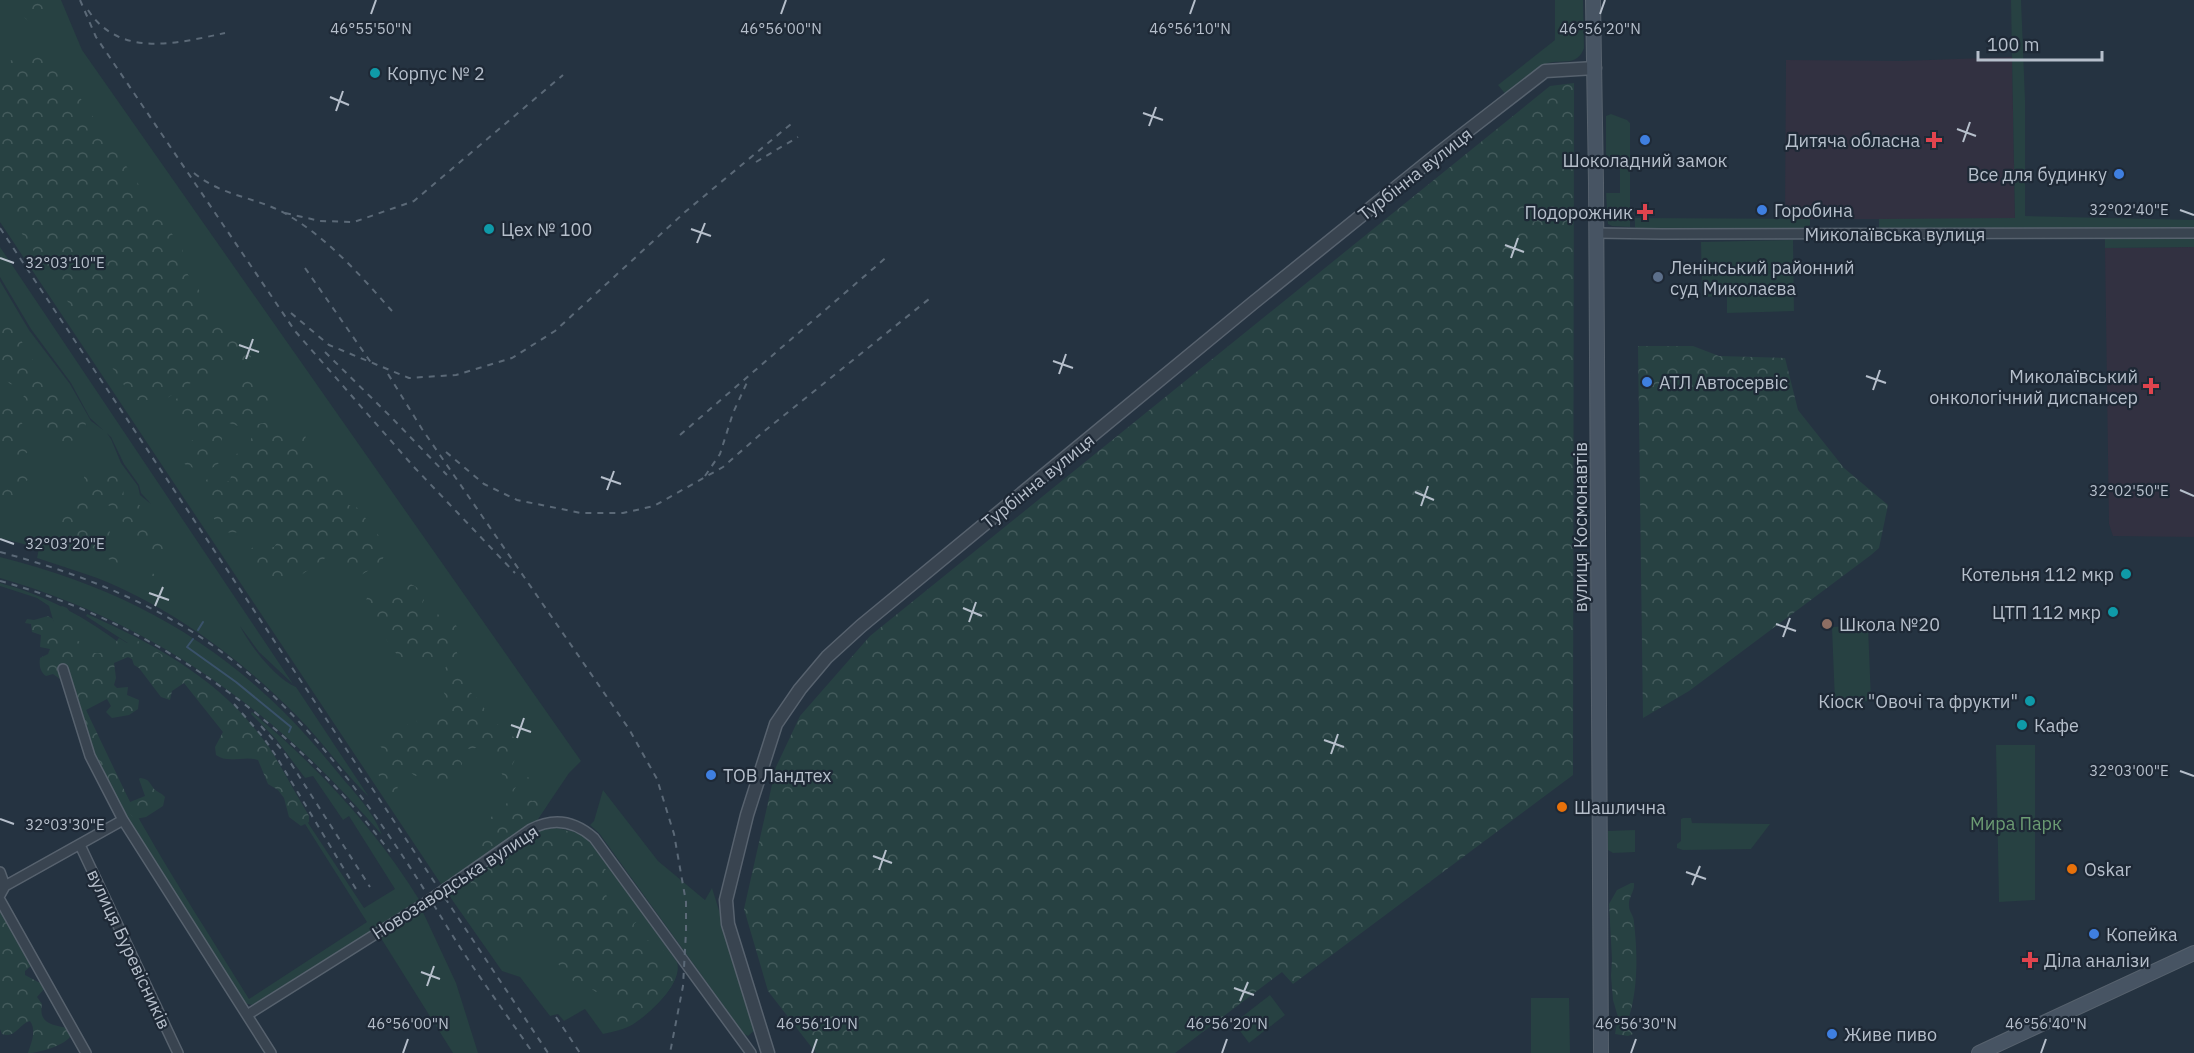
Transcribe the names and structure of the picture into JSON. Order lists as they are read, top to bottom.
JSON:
{
  "streets": {
    "main road": ["вулиця Космонавтів"],
    "street": [
      "Турбінна вулиця",
      "Миколаївська вулиця",
      "Новозаводська вулиця",
      "вулиця Буревісників"
    ]
  },
  "crossings": [
    ["Турбінна вулиця", "вулиця Космонавтів"],
    ["Миколаївська вулиця", "вулиця Космонавтів"]
  ],
  "parks": ["Мира Парк"],
  "places": {
    "other": [
      "Корпус № 2",
      "Шоколадний замок",
      "Все для будинку",
      "Горобина",
      "Цех № 100",
      "Ленінський районний суд Миколаєва",
      "АТЛ Автосервіс",
      "Котельня 112 мкр",
      "ЦТП 112 мкр",
      "Школа №20",
      "Кіоск \"Овочі та фрукти\"",
      "Кафе",
      "ТОВ Ландтех",
      "Шашлична",
      "Oskar",
      "Копейка",
      "Живе пиво"
    ],
    "health": [
      "Дитяча обласна",
      "Подорожник",
      "Миколаївський онкологічний диспансер",
      "Діла аналізи"
    ]
  },
  "scale_bar": "100 m",
  "coordinates": [
    "46°55'50\"N",
    "46°56'00\"N",
    "46°56'10\"N",
    "46°56'20\"N",
    "32°02'40\"E",
    "32°03'10\"E",
    "32°02'50\"E",
    "32°03'20\"E",
    "32°03'00\"E",
    "32°03'30\"E",
    "46°56'30\"N",
    "46°56'40\"N"
  ]
}
